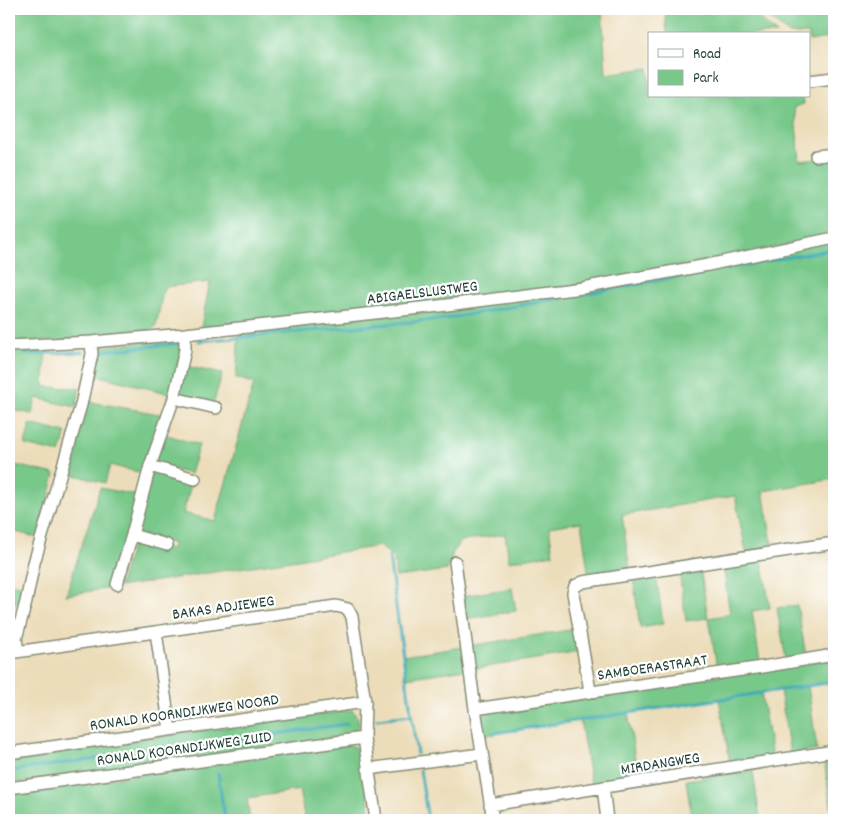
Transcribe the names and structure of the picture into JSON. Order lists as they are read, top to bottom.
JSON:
{
  "streets": {
    "street": [
      "ABIGAELSLUSTWEG",
      "BAKAS ADJIEWEG",
      "SAMBOERASTRAAT",
      "RONALD KOORNDIJKWEG NOORD",
      "RONALD KOORNDIJKWEG ZUID",
      "MIRDANGWEG"
    ]
  },
  "crossings": [
    ["BAKAS ADJIEWEG", "RONALD KOORNDIJKWEG NOORD"]
  ],
  "legend": ["Road", "Park"]
}
